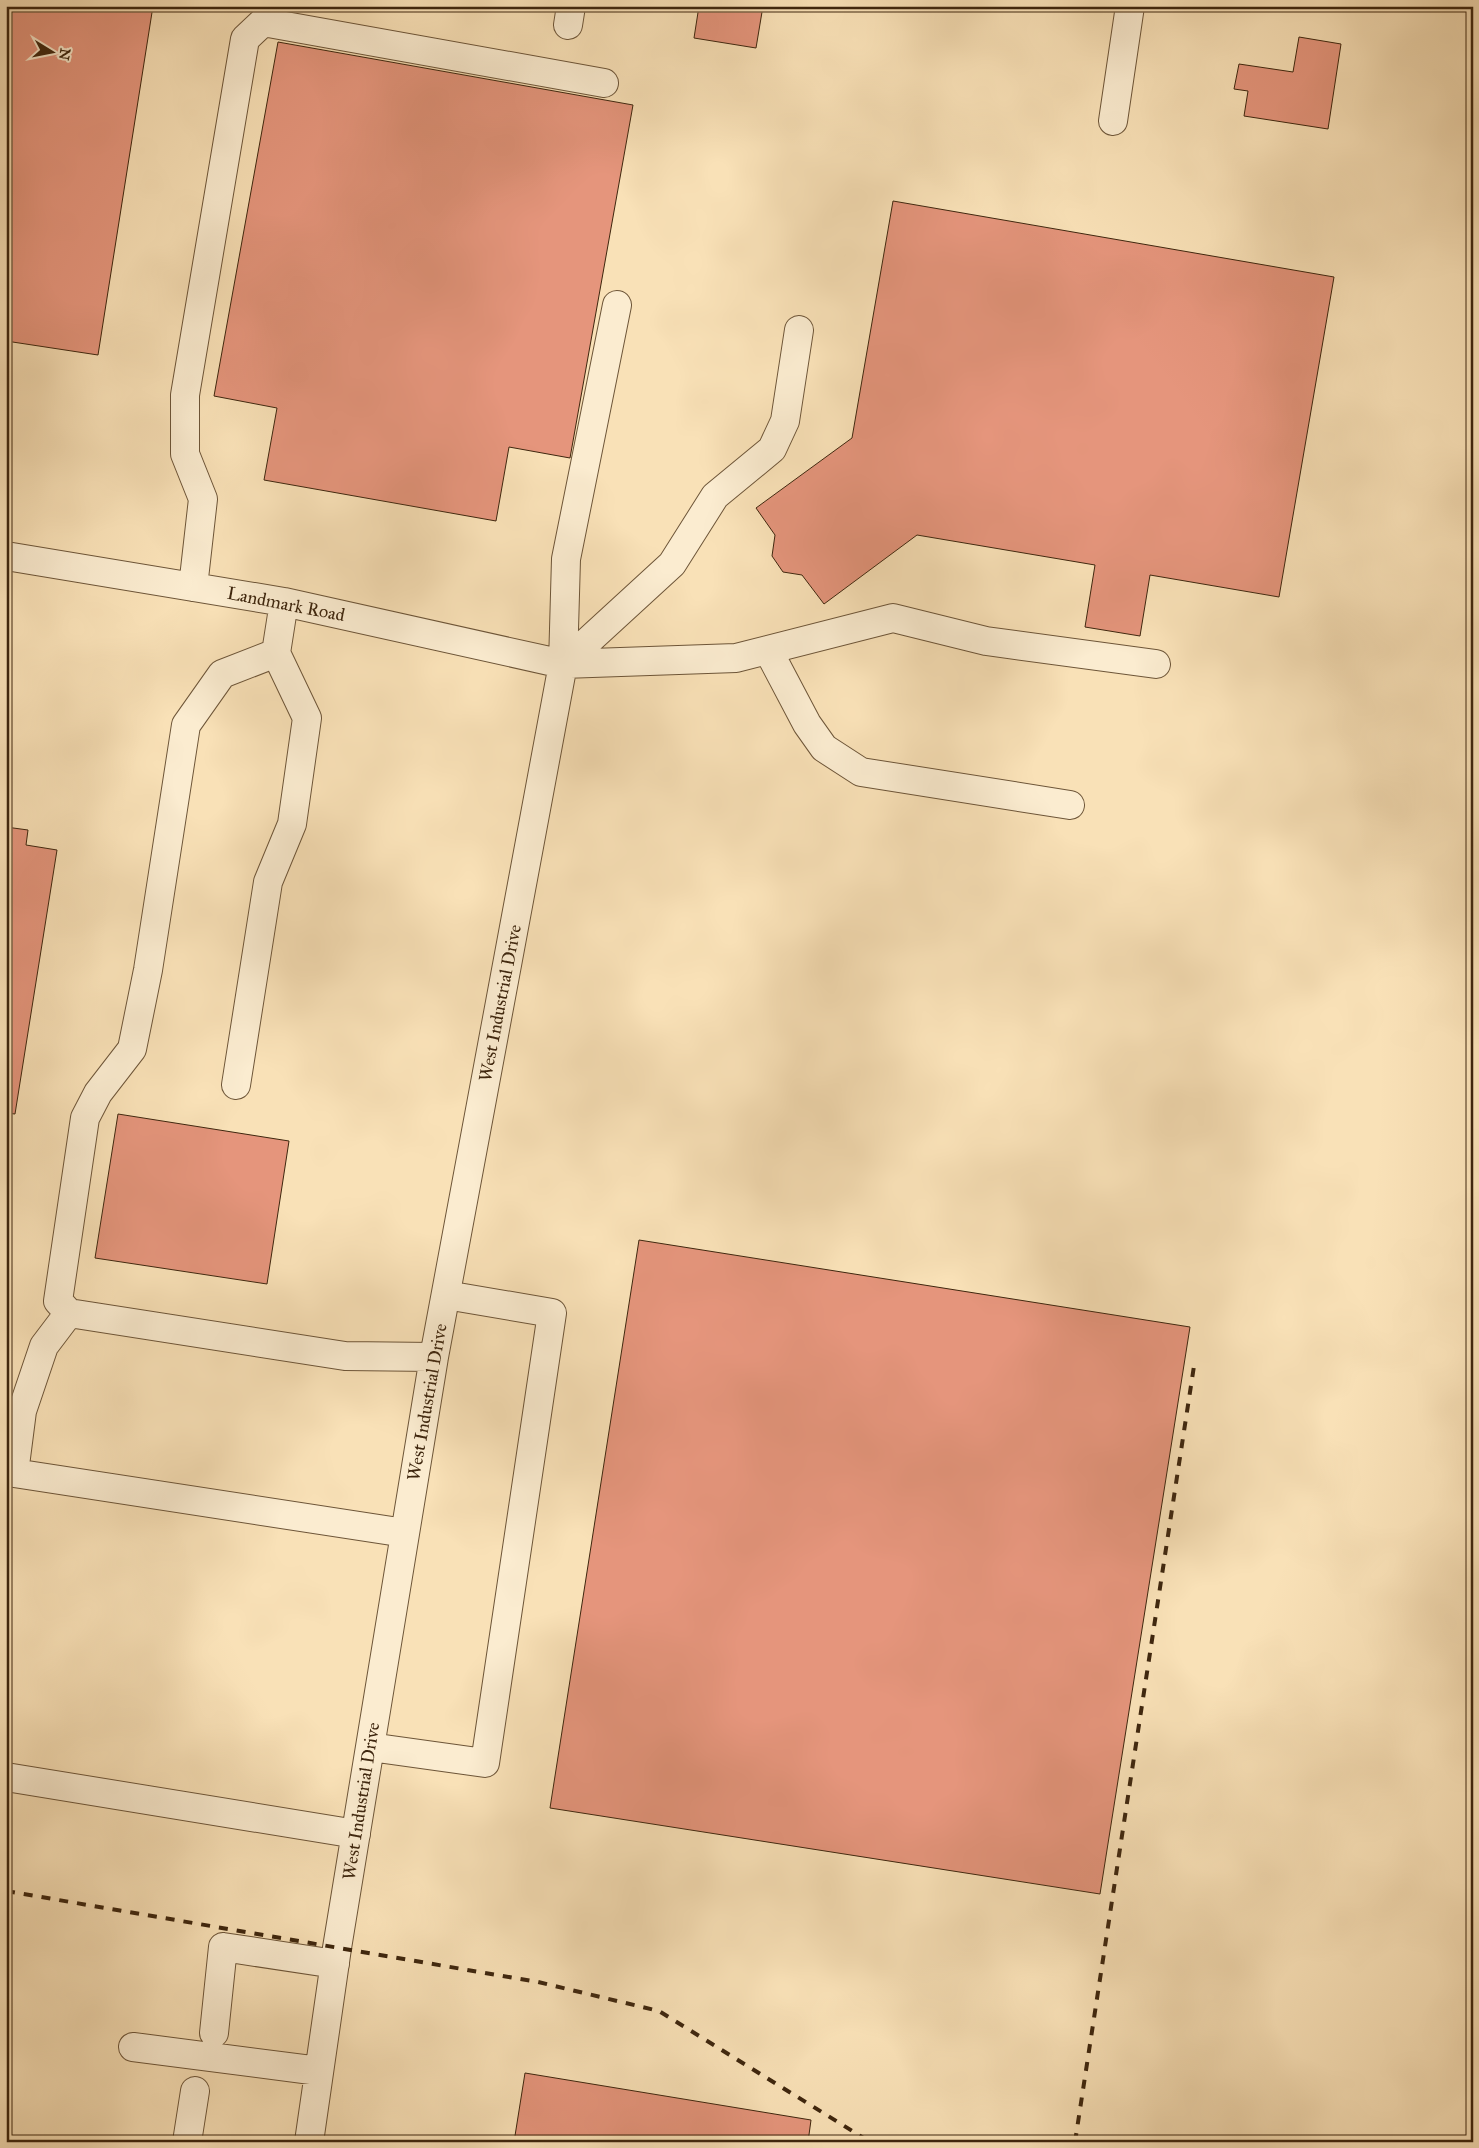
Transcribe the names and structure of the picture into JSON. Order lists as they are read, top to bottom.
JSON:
{
  "streets": {
    "street": ["Landmark Road", "West Industrial Drive"]
  },
  "crossings": [
    ["Landmark Road", "West Industrial Drive"]
  ],
  "north": "right"
}
